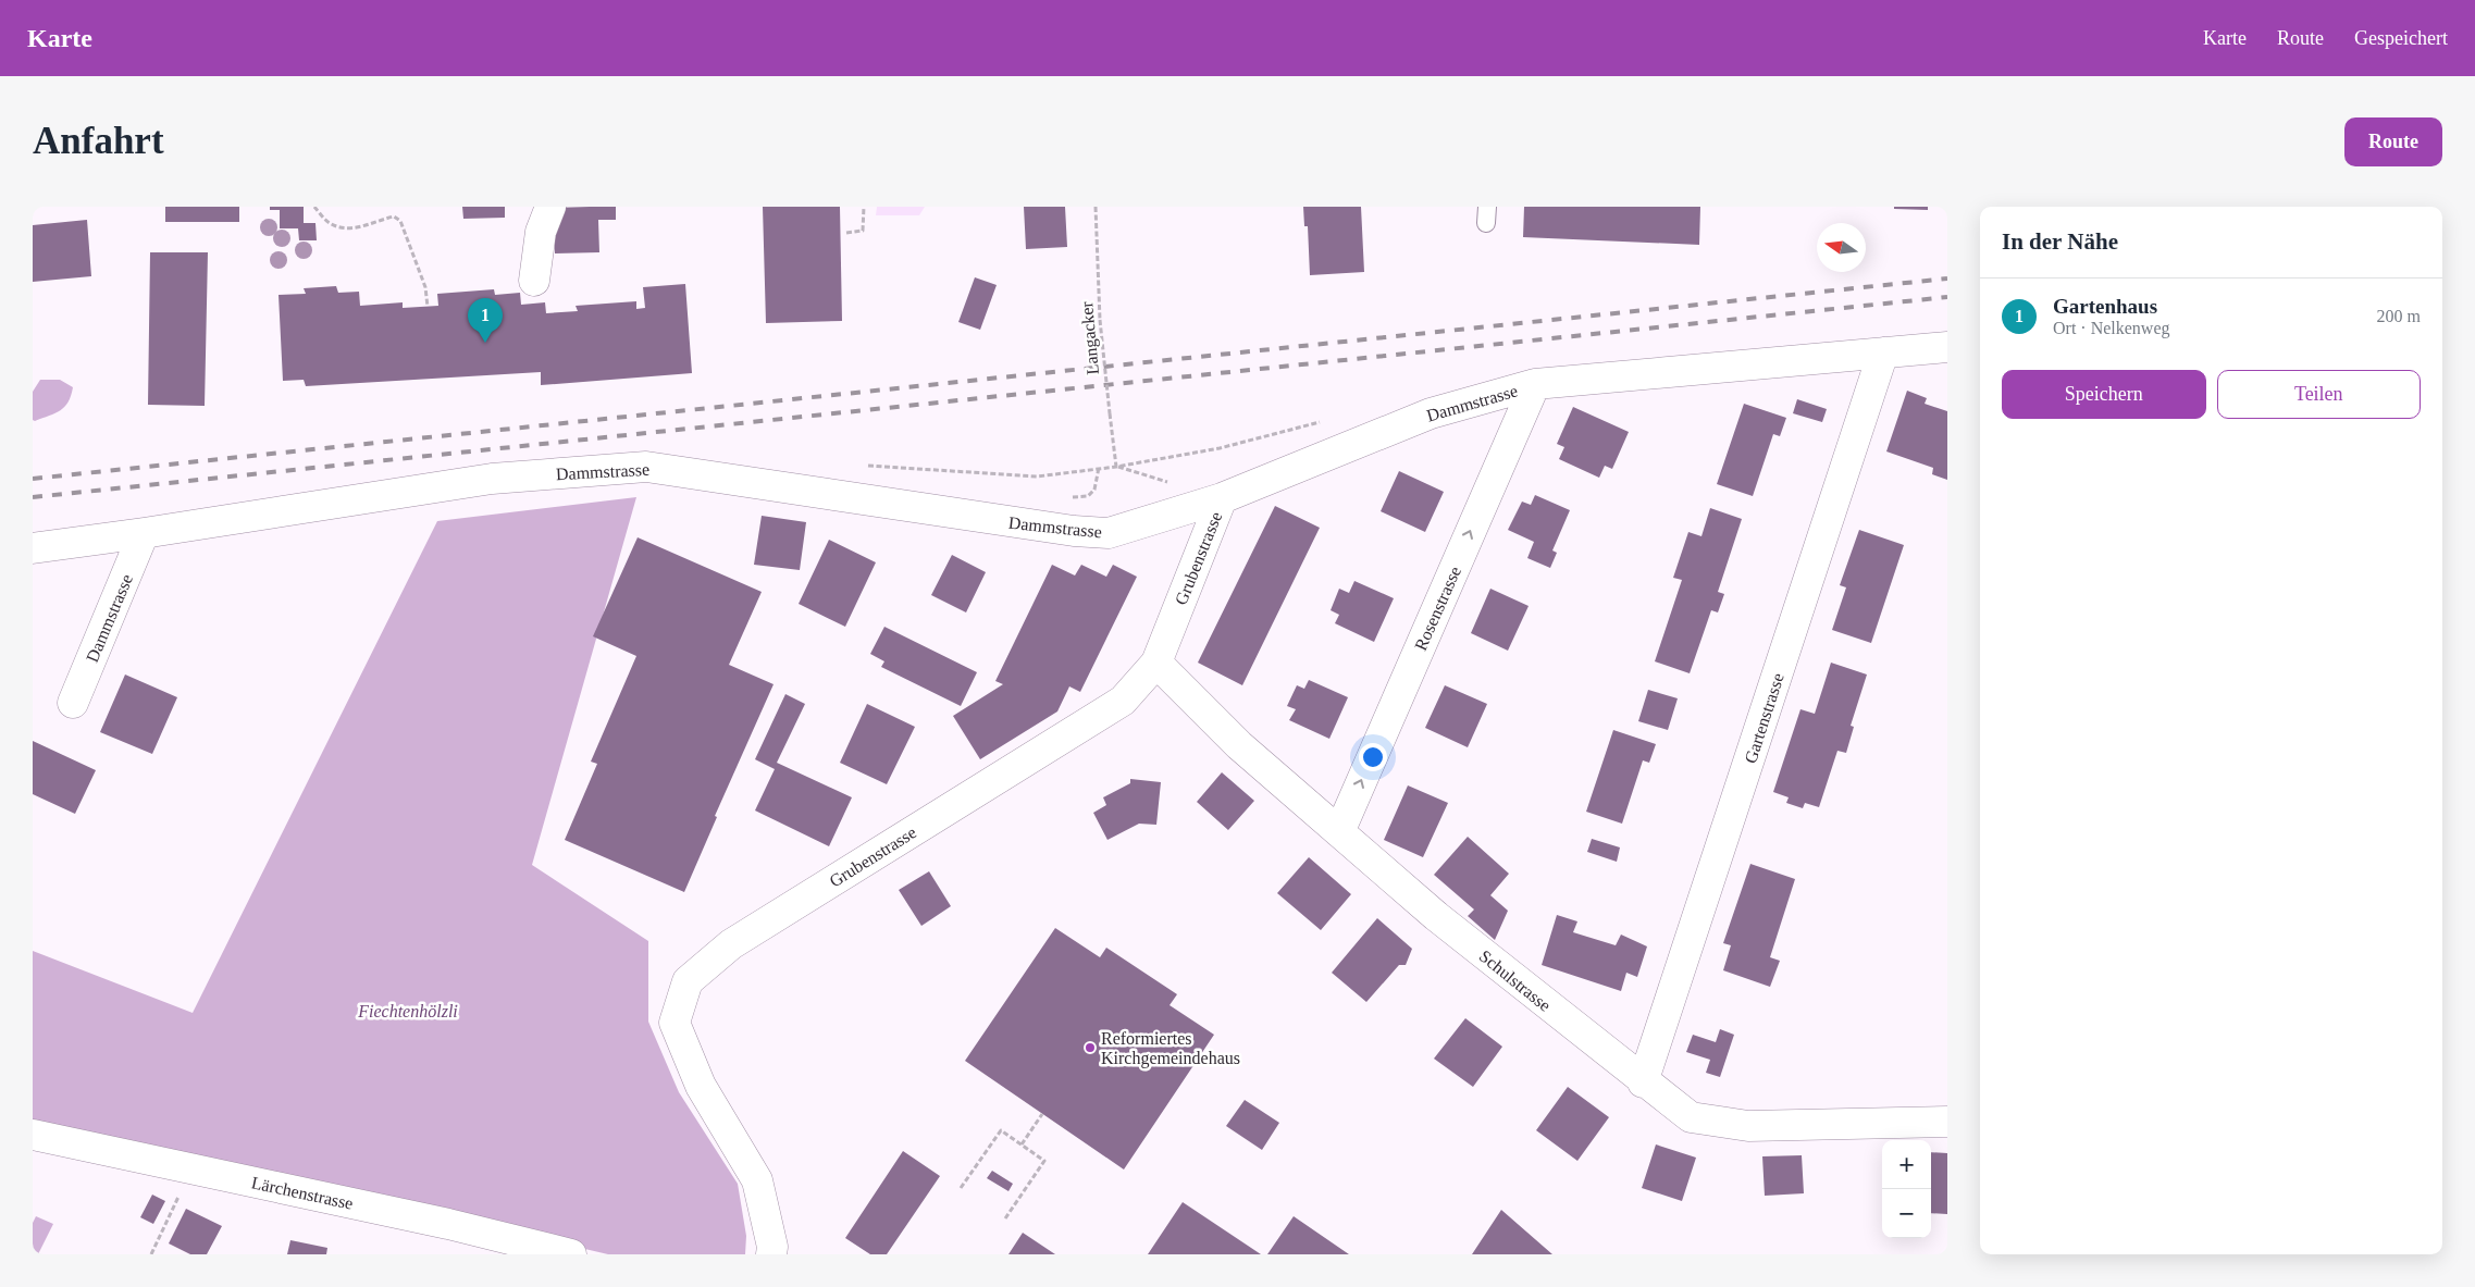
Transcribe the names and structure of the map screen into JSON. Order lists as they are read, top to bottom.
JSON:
{
  "streets": {
    "street": [
      "Dammstrasse",
      "Grubenstrasse",
      "Rosenstrasse",
      "Gartenstrasse",
      "Schulstrasse",
      "Lärchenstrasse"
    ],
    "path": ["Langacker"]
  },
  "crossings": [
    ["Dammstrasse", "Grubenstrasse"],
    ["Dammstrasse", "Rosenstrasse"],
    ["Dammstrasse", "Gartenstrasse"],
    ["Grubenstrasse", "Schulstrasse"],
    ["Rosenstrasse", "Schulstrasse"],
    ["Gartenstrasse", "Schulstrasse"]
  ],
  "one_way": ["Rosenstrasse"],
  "parks": ["Fiechtenhölzli"],
  "places": ["Reformiertes Kirchgemeindehaus"],
  "north": "left",
  "page": {
    "header": "Karte",
    "nav": ["Karte", "Route", "Gespeichert"],
    "buttons": [
      "Route",
      ["Speichern", "Teilen"]
    ],
    "title": "Anfahrt",
    "heading": "In der Nähe",
    "list": [
      {
        "mark": "1",
        "name": "Gartenhaus",
        "note": "Ort · Nelkenweg",
        "value": "200 m"
      }
    ],
    "pins": "1",
    "map_buttons": ["+", "−"]
  }
}
